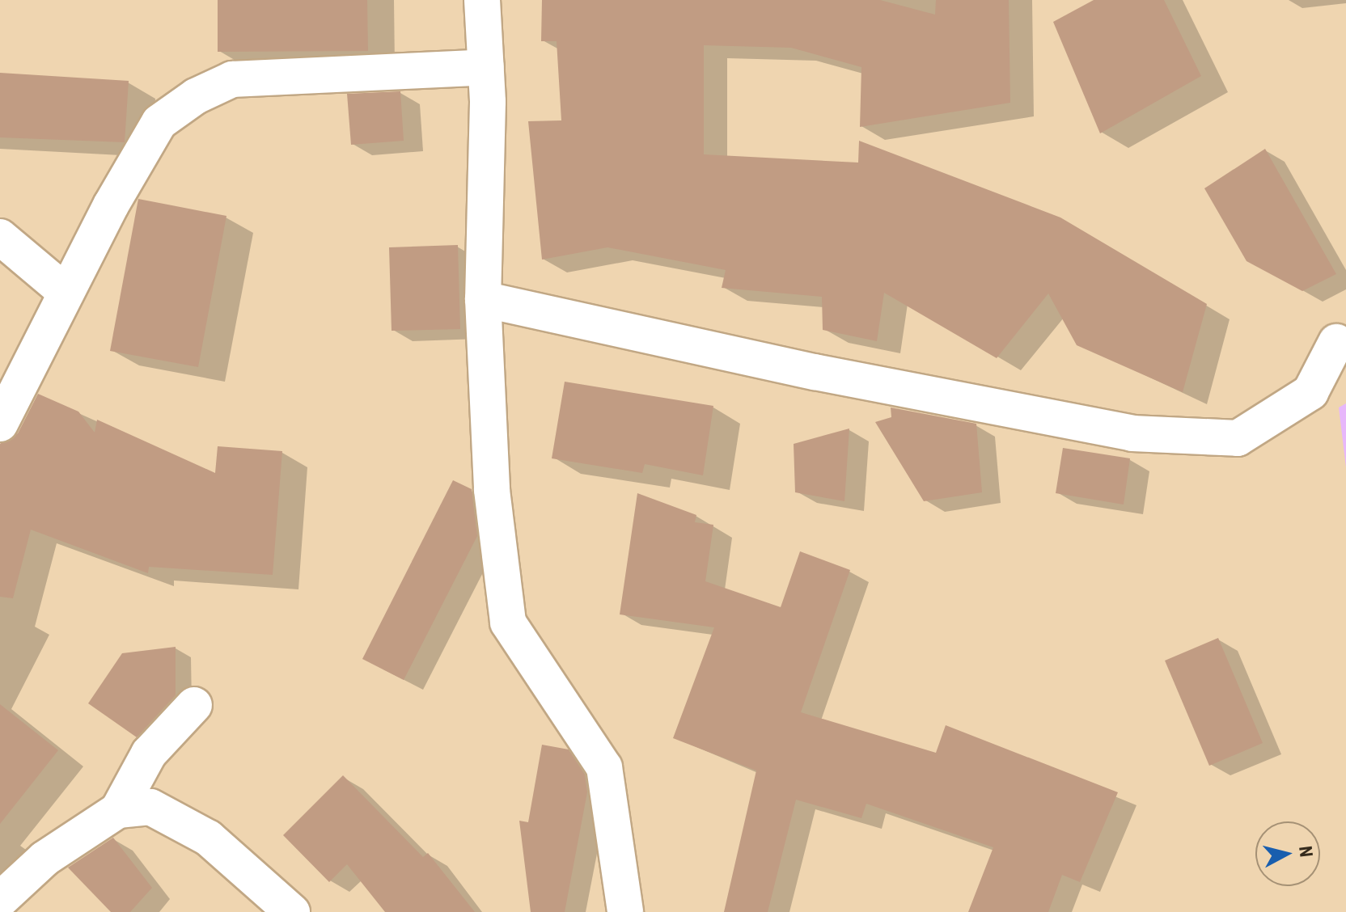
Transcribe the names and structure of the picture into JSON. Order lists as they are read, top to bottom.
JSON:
{
  "north": "right"
}
